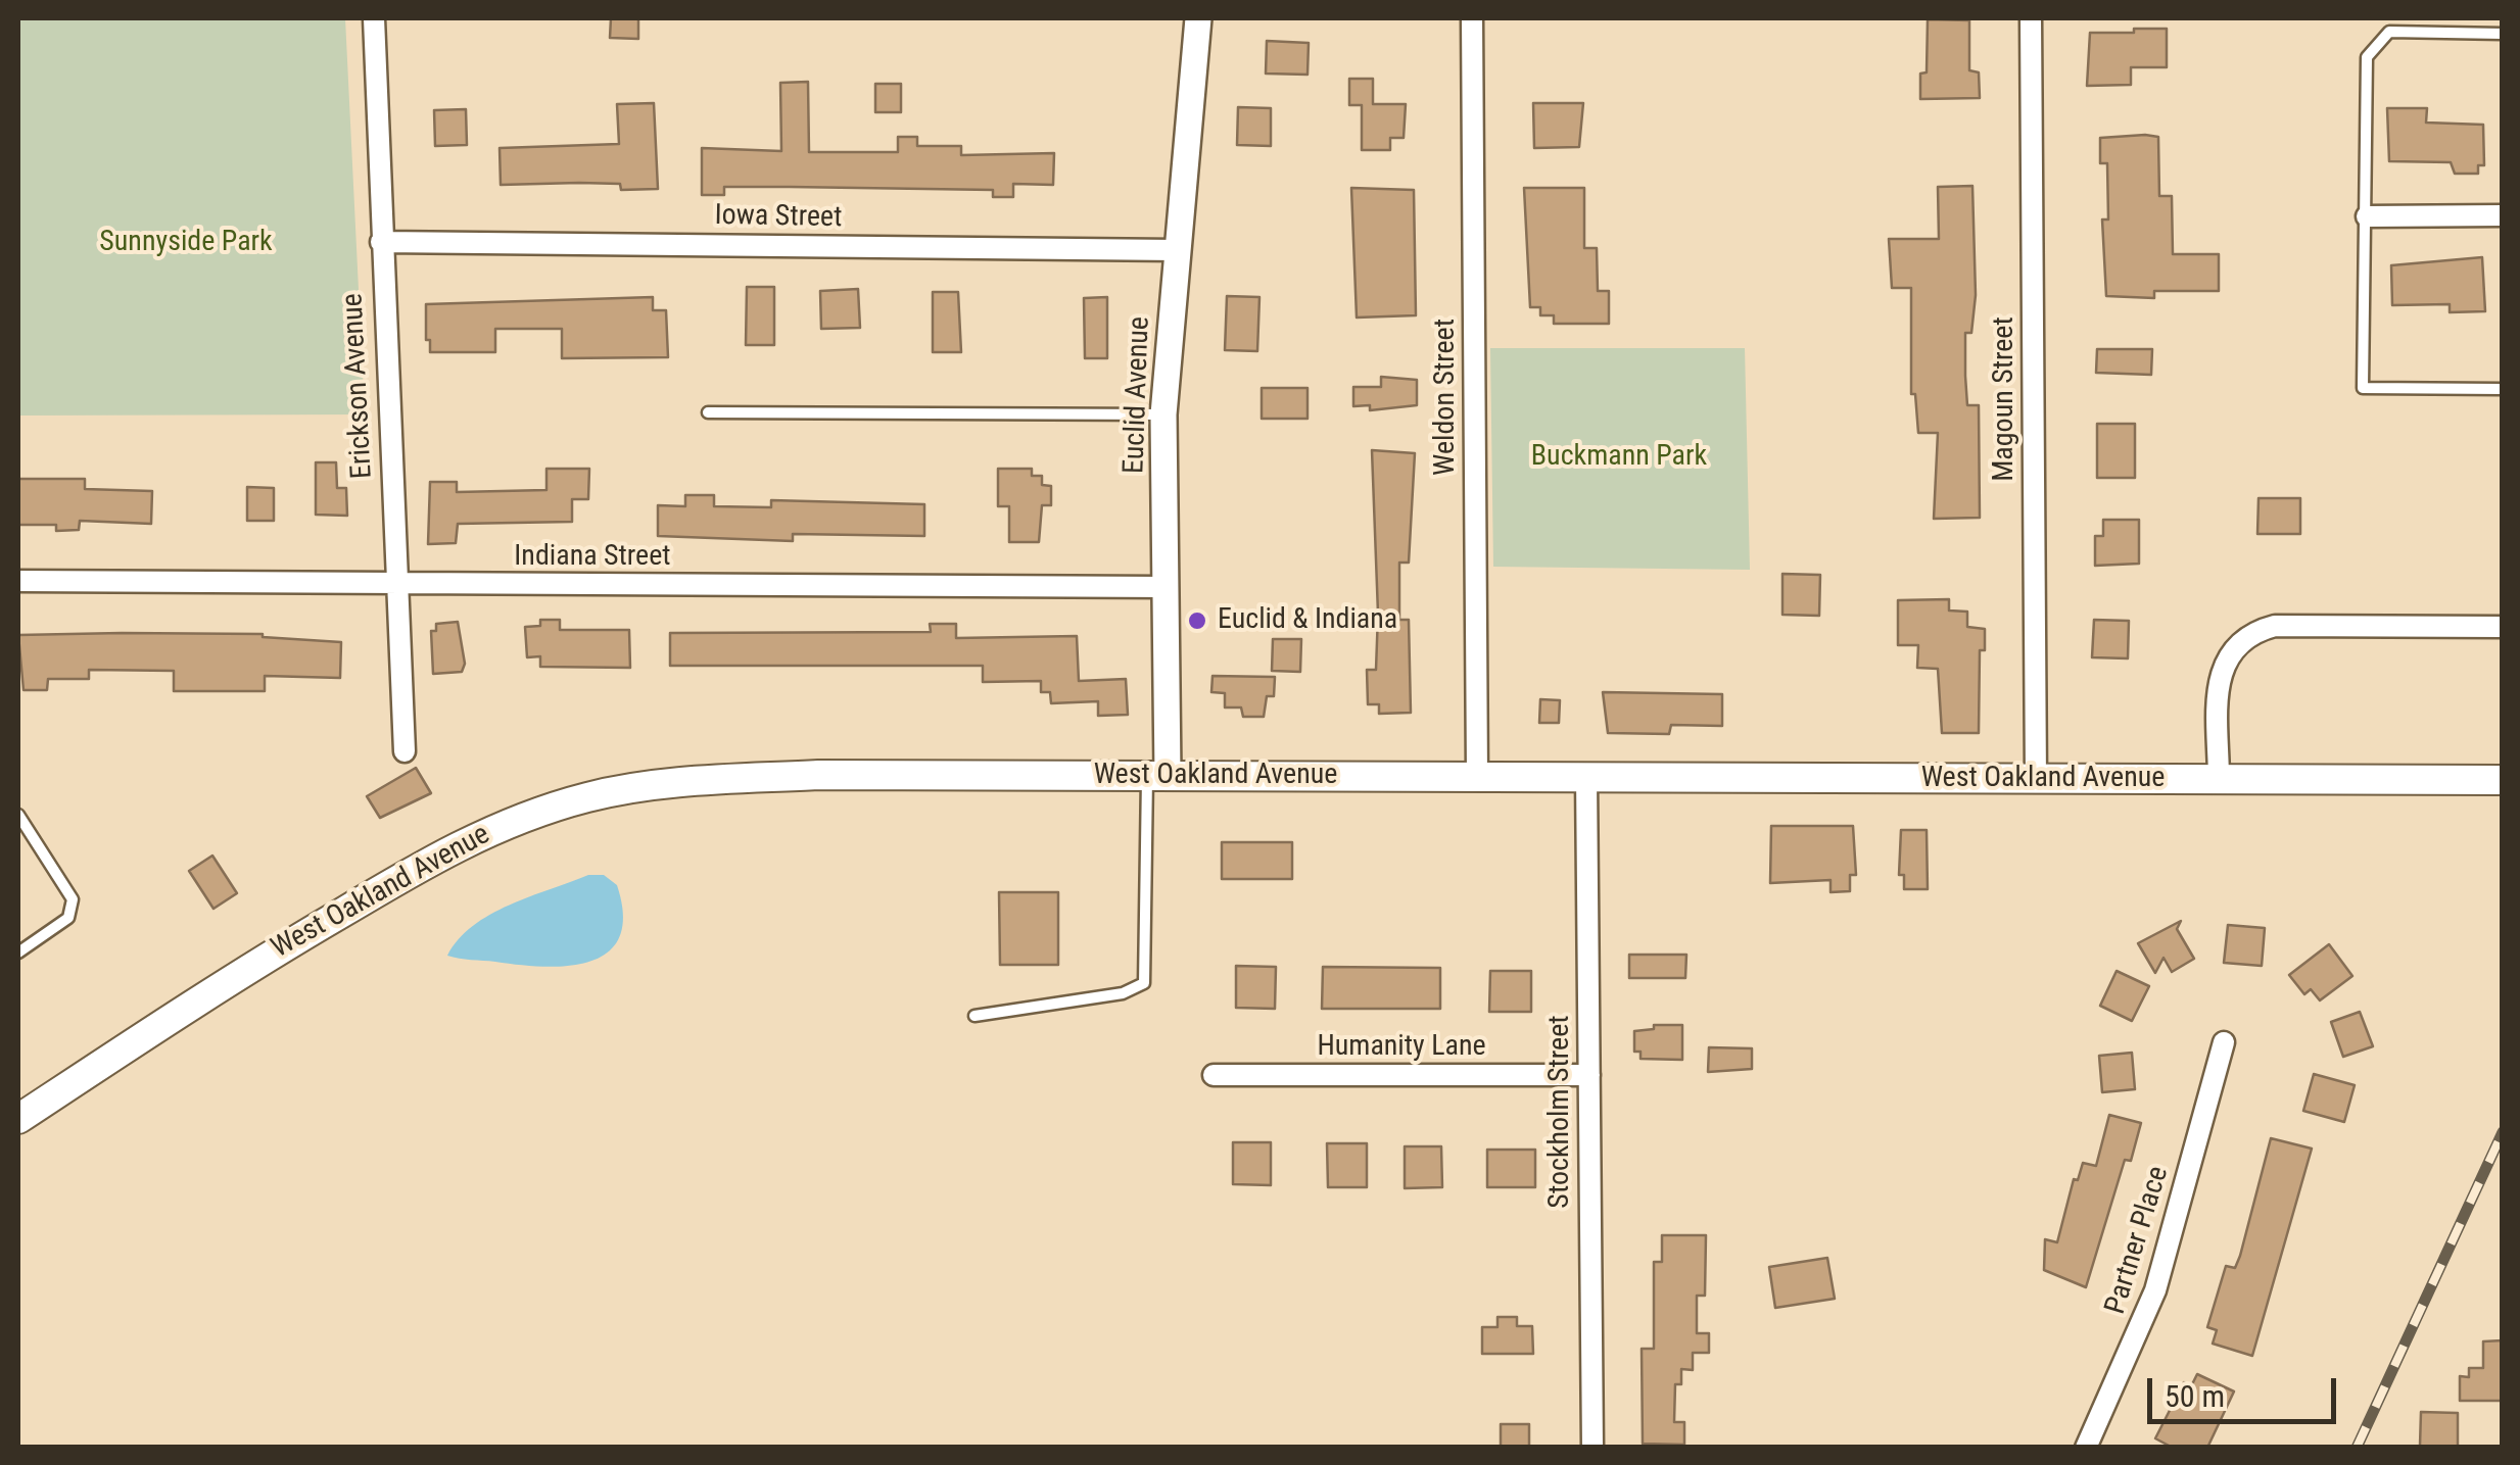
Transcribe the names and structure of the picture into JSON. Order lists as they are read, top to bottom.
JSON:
{
  "streets": {
    "main road": ["West Oakland Avenue"],
    "street": [
      "Iowa Street",
      "Erickson Avenue",
      "Euclid Avenue",
      "Weldon Street",
      "Magoun Street",
      "Indiana Street",
      "Humanity Lane",
      "Stockholm Street",
      "Partner Place"
    ]
  },
  "crossings": [
    ["Iowa Street", "Erickson Avenue"],
    ["Iowa Street", "Euclid Avenue"],
    ["Erickson Avenue", "Indiana Street"],
    ["Euclid Avenue", "Indiana Street"],
    ["Euclid Avenue", "West Oakland Avenue"],
    ["Weldon Street", "West Oakland Avenue"],
    ["Magoun Street", "West Oakland Avenue"],
    ["West Oakland Avenue", "Stockholm Street"],
    ["Humanity Lane", "Stockholm Street"]
  ],
  "parks": ["Sunnyside Park", "Buckmann Park"],
  "places": ["Euclid & Indiana"],
  "scale_bar": "50 m"
}
